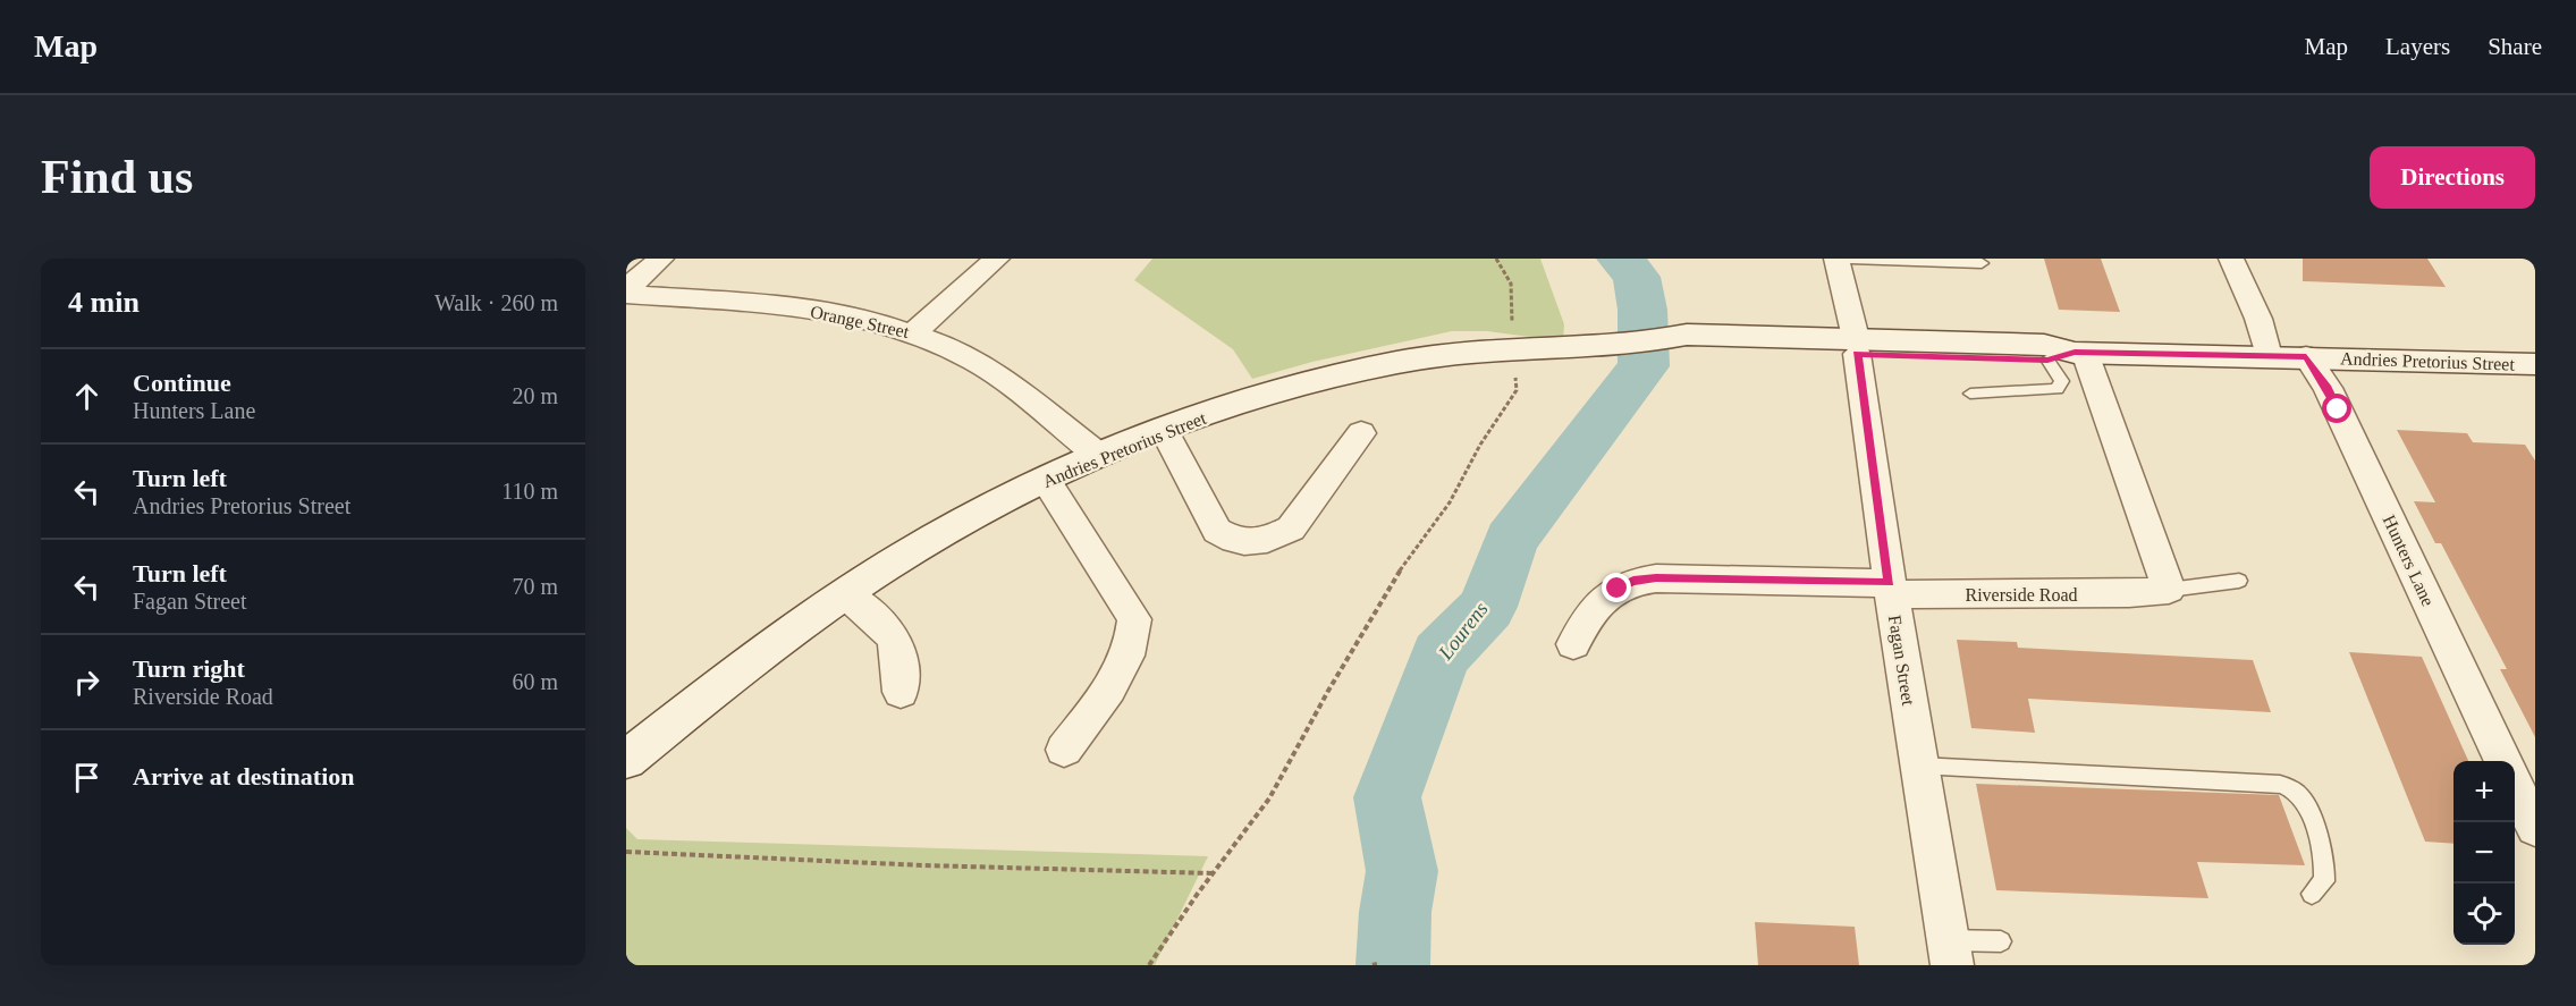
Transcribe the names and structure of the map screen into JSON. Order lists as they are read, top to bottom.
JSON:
{
  "streets": {
    "street": [
      "Orange Street",
      "Andries Pretorius Street",
      "Hunters Lane",
      "Riverside Road",
      "Fagan Street"
    ]
  },
  "crossings": [
    ["Orange Street", "Andries Pretorius Street"],
    ["Andries Pretorius Street", "Hunters Lane"],
    ["Andries Pretorius Street", "Fagan Street"],
    ["Riverside Road", "Fagan Street"]
  ],
  "water": ["Lourens"],
  "page": {
    "header": "Map",
    "nav": ["Map", "Layers", "Share"],
    "buttons": "Directions",
    "title": "Find us",
    "heading": ["4 min", "Walk · 260 m"],
    "list": [
      ["Continue", "Hunters Lane", "20 m"],
      ["Turn left", "Andries Pretorius Street", "110 m"],
      ["Turn left", "Fagan Street", "70 m"],
      ["Turn right", "Riverside Road", "60 m"],
      "Arrive at destination"
    ],
    "map_buttons": ["+", "−"]
  }
}
